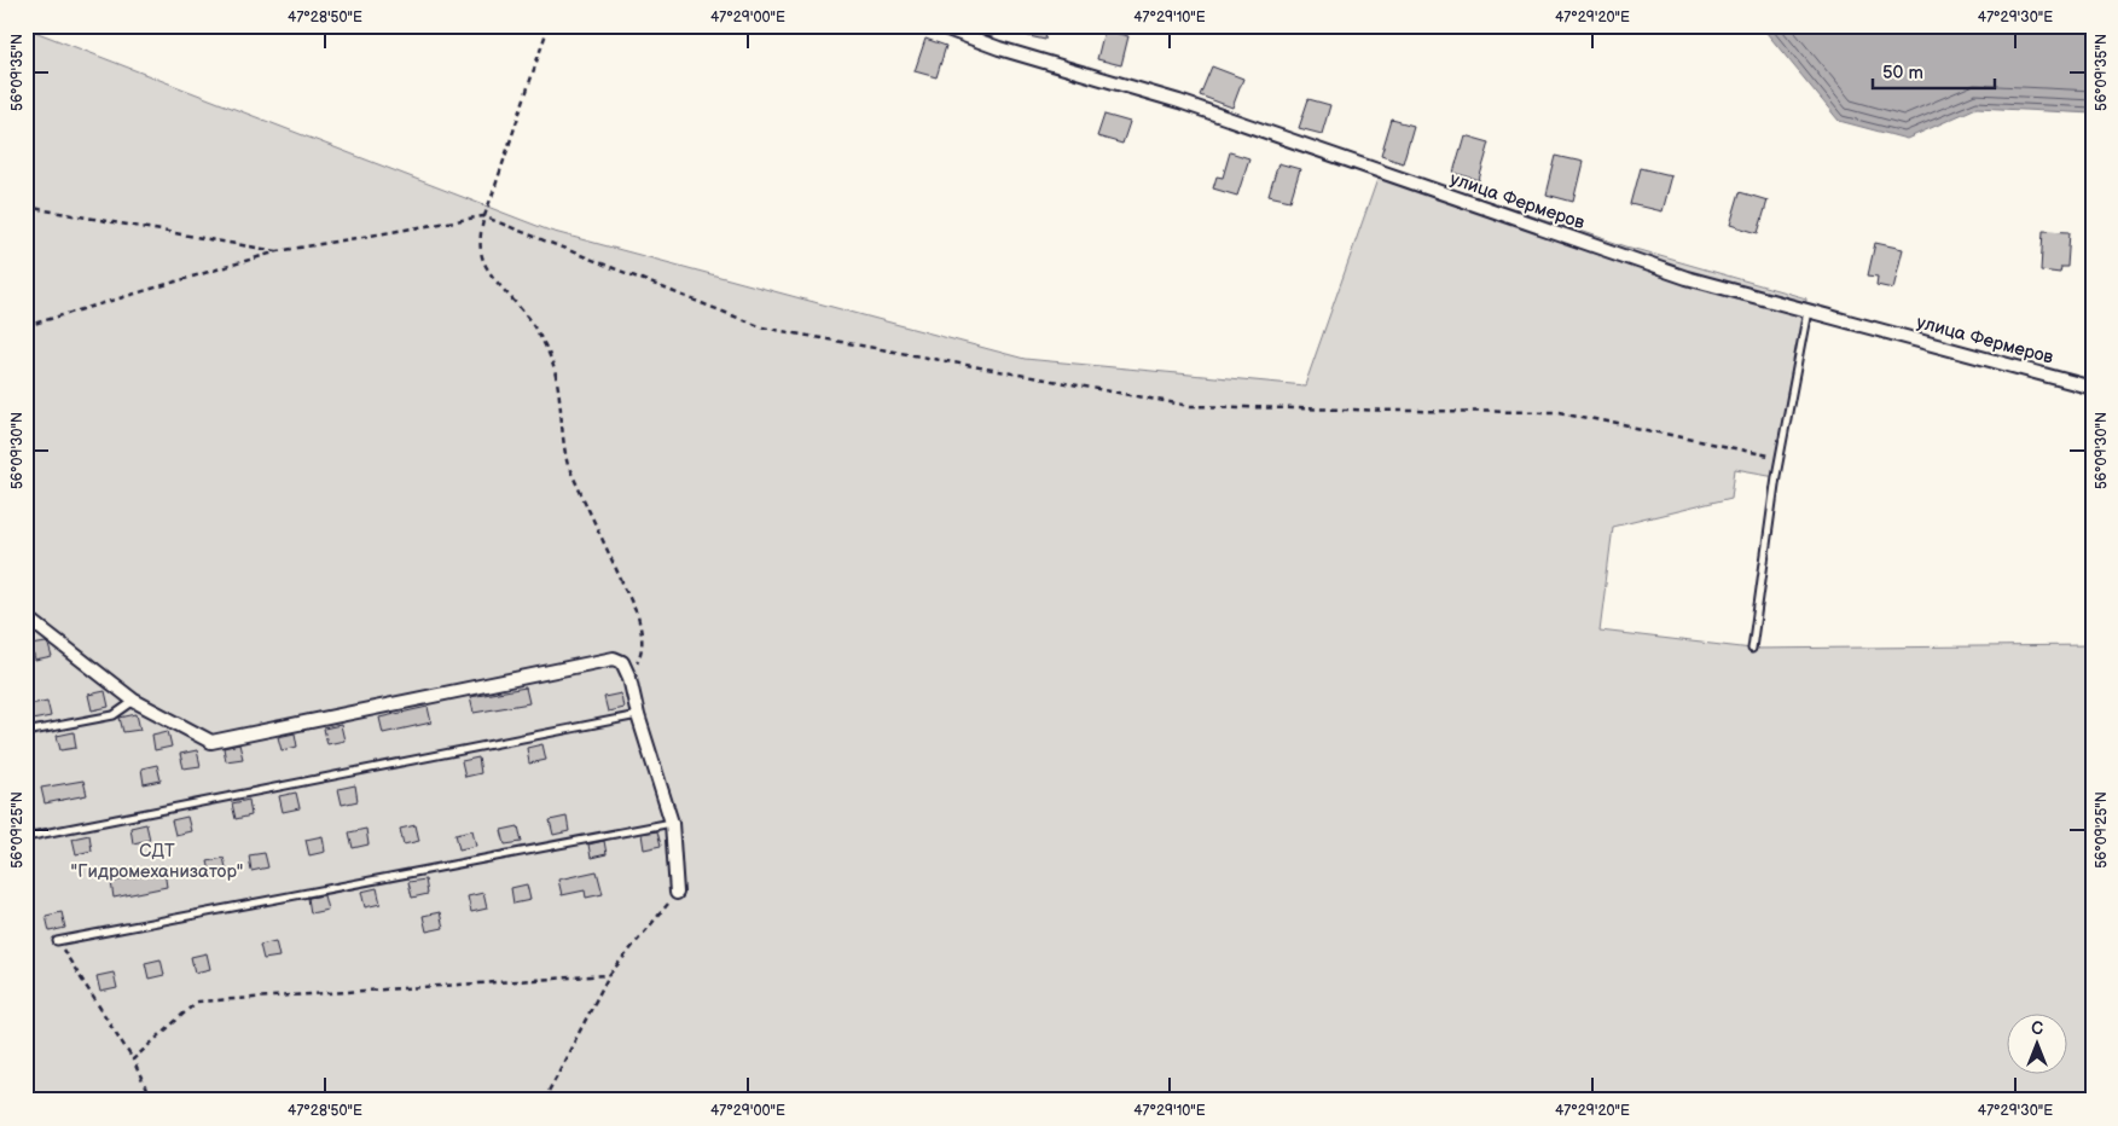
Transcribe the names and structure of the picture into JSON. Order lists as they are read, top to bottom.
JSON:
{
  "streets": {
    "street": ["улица Фермеров"]
  },
  "parks": ["СДТ \"Гидромеханизатор\""],
  "scale_bar": "50 m",
  "north": "top",
  "coordinates": [
    "47°28'50\"E",
    "47°29'00\"E",
    "47°29'10\"E",
    "47°29'20\"E",
    "47°29'30\"E",
    "56°09'35\"N",
    "56°09'30\"N",
    "56°09'25\"N"
  ]
}
